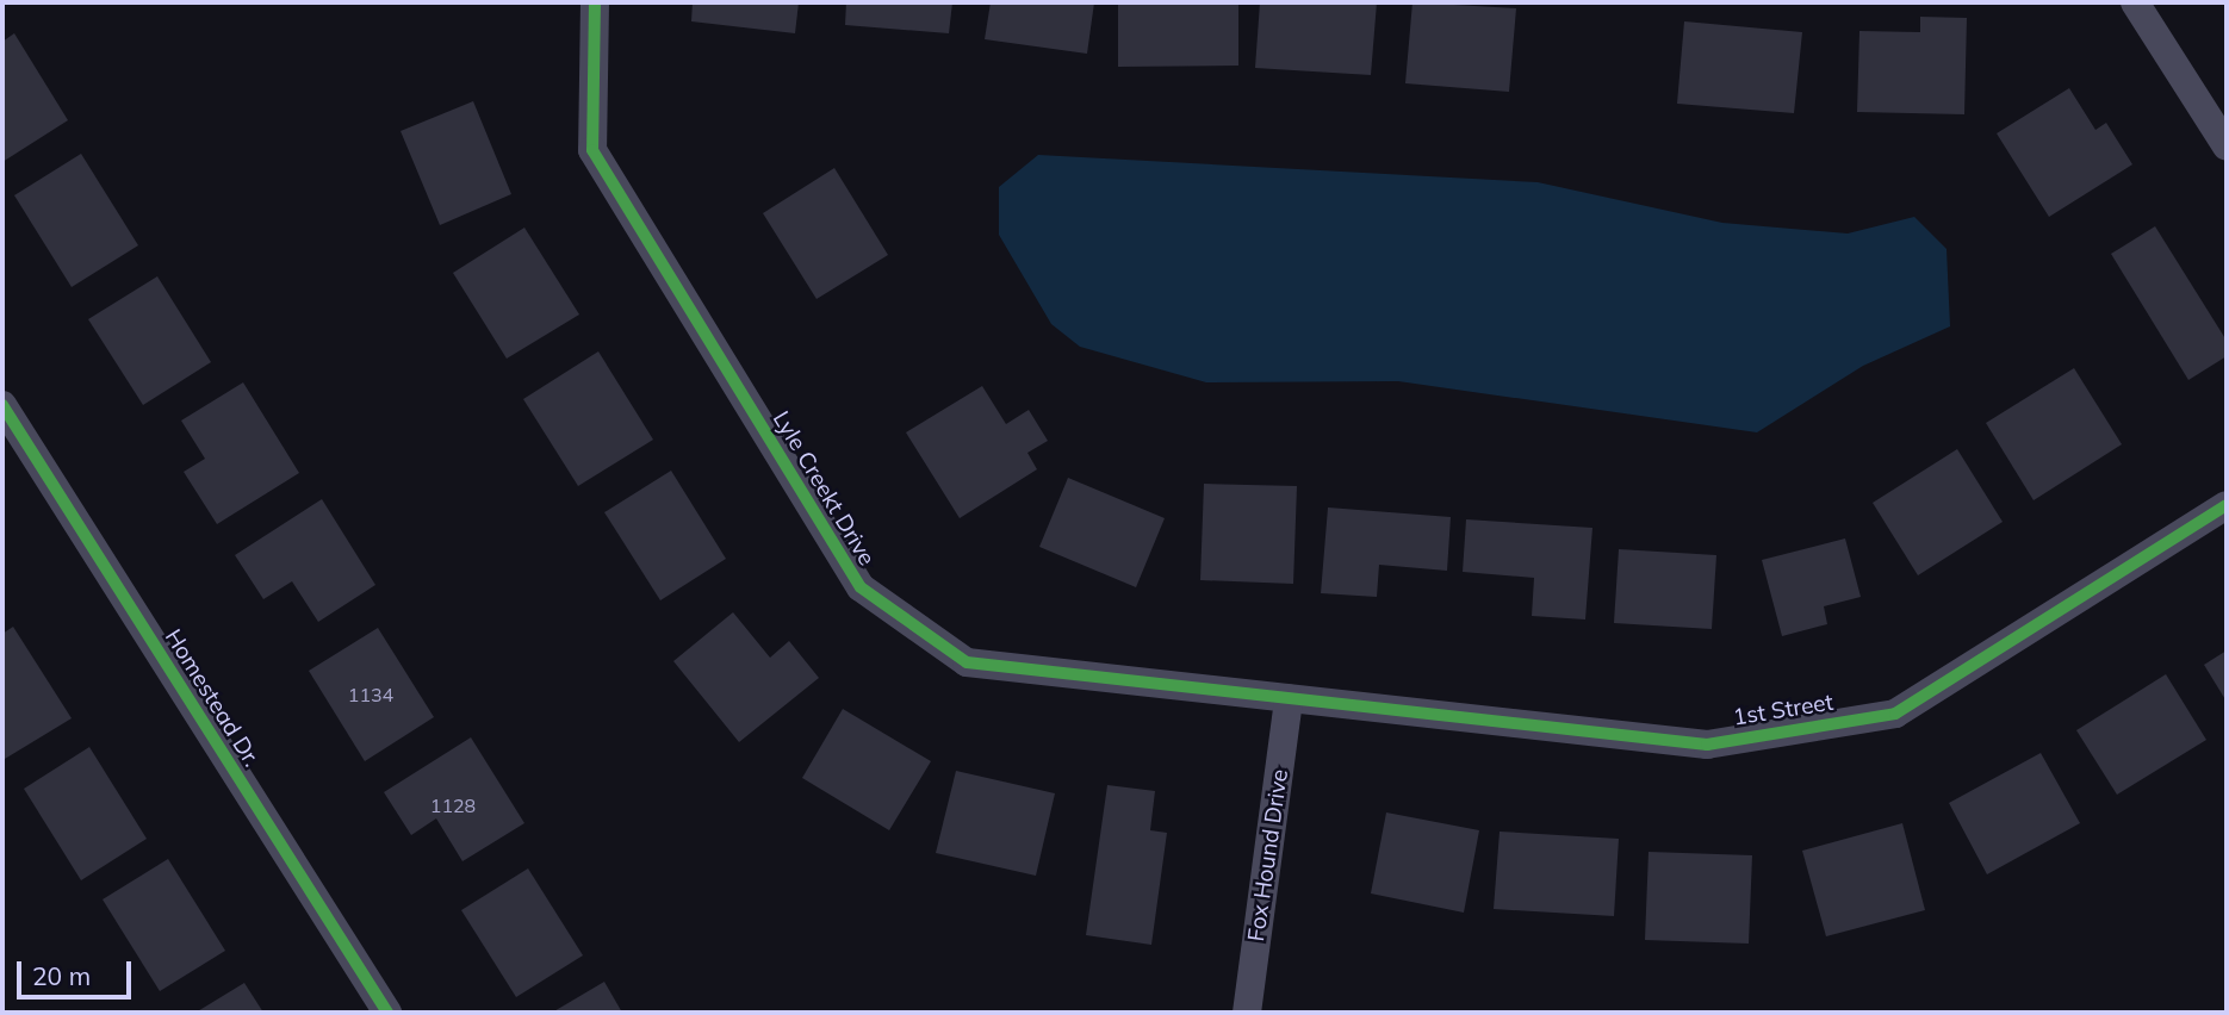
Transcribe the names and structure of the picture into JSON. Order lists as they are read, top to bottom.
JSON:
{
  "streets": {
    "street": [
      "Lyle Creekt Drive",
      "Homestead Dr.",
      "1st Street",
      "Fox Hound Drive"
    ]
  },
  "crossings": [
    ["Lyle Creekt Drive", "1st Street"],
    ["Lyle Creekt Drive", "Fox Hound Drive"],
    ["1st Street", "Fox Hound Drive"]
  ],
  "house_numbers": ["1134", "1128"],
  "scale_bar": "20 m"
}
